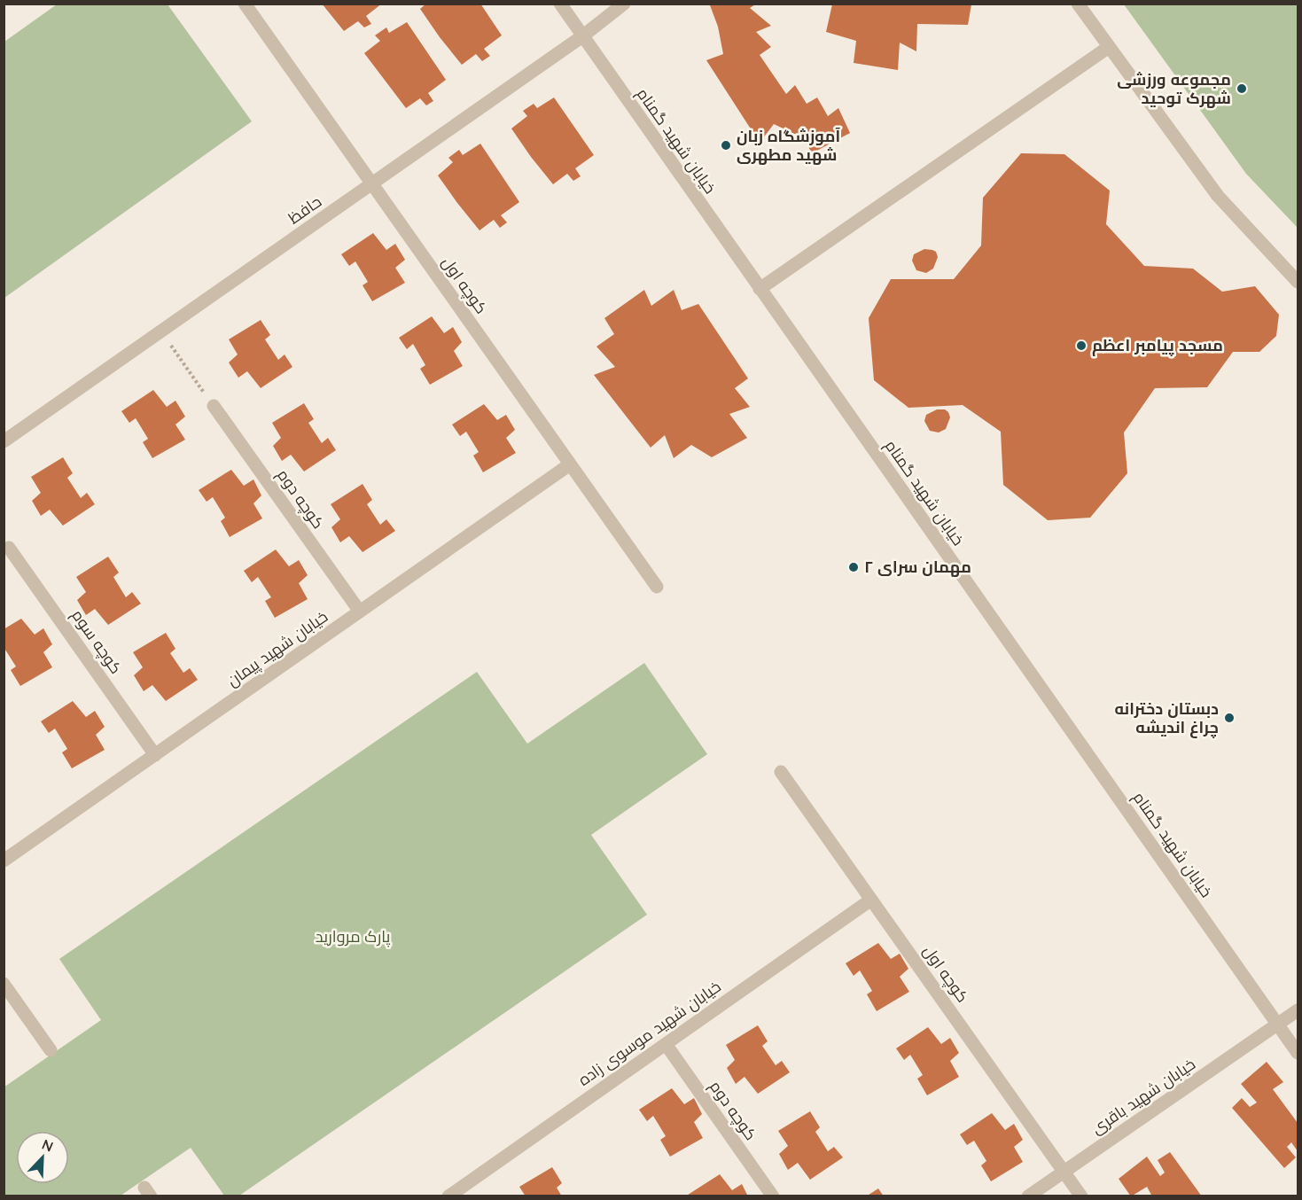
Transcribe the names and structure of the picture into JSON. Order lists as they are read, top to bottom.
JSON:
{
  "streets": {
    "street": [
      "خیابان شهید گمنام",
      "حافظ",
      "کوچه اول",
      "کوچه دوم",
      "کوچه سوم",
      "خیابان شهید پیمان",
      "خیابان شهید موسوی زاده",
      "خیابان شهید باقری"
    ]
  },
  "crossings": [
    ["خیابان شهید گمنام", "حافظ"],
    ["خیابان شهید گمنام", "خیابان شهید باقری"],
    ["حافظ", "کوچه اول"],
    ["کوچه اول", "خیابان شهید پیمان"],
    ["کوچه اول", "خیابان شهید موسوی زاده"],
    ["کوچه اول", "خیابان شهید باقری"],
    ["کوچه دوم", "خیابان شهید پیمان"],
    ["کوچه دوم", "خیابان شهید موسوی زاده"],
    ["کوچه سوم", "خیابان شهید پیمان"]
  ],
  "parks": ["پارک مروارید"],
  "places": [
    "مجموعه ورزشی شهرک توحید",
    "آموزشگاه زبان شهید مطهری",
    "مسجد پیامبر اعظم",
    "مهمان سرای ۲",
    "دبستان دخترانه چراغ اندیشه"
  ],
  "north": "top right"
}
